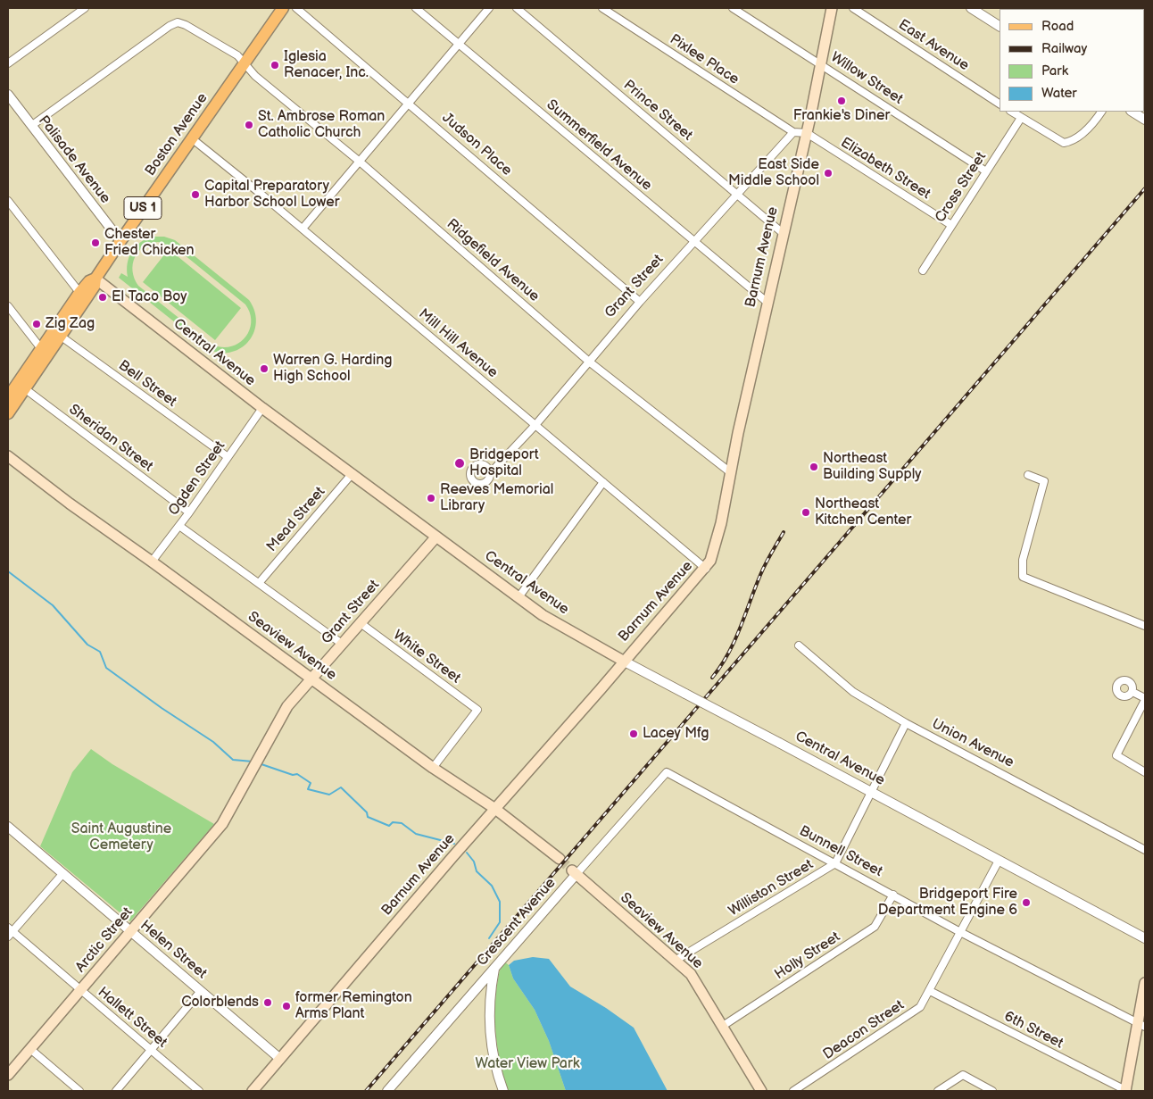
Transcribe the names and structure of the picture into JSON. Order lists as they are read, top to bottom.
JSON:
{
  "streets": {
    "main road": [
      "Boston Avenue",
      "US 1",
      "Barnum Avenue",
      "Grant Street",
      "Central Avenue",
      "Seaview Avenue",
      "Arctic Street"
    ],
    "street": [
      "East Avenue",
      "Pixlee Place",
      "Willow Street",
      "Prince Street",
      "Judson Place",
      "Summerfield Avenue",
      "Palisade Avenue",
      "Elizabeth Street",
      "Cross Street",
      "Ridgefield Avenue",
      "Mill Hill Avenue",
      "Bell Street",
      "Sheridan Street",
      "Ogden Street",
      "Mead Street",
      "White Street",
      "Union Avenue",
      "Bunnell Street",
      "Williston Street",
      "Crescent Avenue",
      "Helen Street",
      "Holly Street",
      "Hallett Street",
      "Deacon Street",
      "6th Street"
    ]
  },
  "crossings": [
    ["Pixlee Place", "Grant Street"],
    ["Willow Street", "Cross Street"],
    ["Willow Street", "Barnum Avenue"],
    ["Prince Street", "Barnum Avenue"],
    ["Prince Street", "Grant Street"],
    ["Boston Avenue", "Palisade Avenue"],
    ["Boston Avenue", "Ridgefield Avenue"],
    ["Boston Avenue", "Mill Hill Avenue"],
    ["Boston Avenue", "Central Avenue"],
    ["Boston Avenue", "Bell Street"],
    ["Boston Avenue", "Sheridan Street"],
    ["Judson Place", "Grant Street"],
    ["Summerfield Avenue", "Barnum Avenue"],
    ["Summerfield Avenue", "Grant Street"],
    ["Palisade Avenue", "Ridgefield Avenue"],
    ["Elizabeth Street", "Cross Street"],
    ["Elizabeth Street", "Barnum Avenue"],
    ["Barnum Avenue", "Ridgefield Avenue"],
    ["Barnum Avenue", "Mill Hill Avenue"],
    ["Barnum Avenue", "Central Avenue"],
    ["Barnum Avenue", "Seaview Avenue"],
    ["Barnum Avenue", "Helen Street"],
    ["Ridgefield Avenue", "Grant Street"],
    ["Grant Street", "Mill Hill Avenue"],
    ["Grant Street", "Central Avenue"],
    ["Grant Street", "Seaview Avenue"],
    ["Grant Street", "White Street"],
    ["Grant Street", "Arctic Street"],
    ["Central Avenue", "Ogden Street"],
    ["Central Avenue", "Mead Street"],
    ["Central Avenue", "Williston Street"],
    ["Central Avenue", "Deacon Street"],
    ["Bell Street", "Ogden Street"],
    ["Sheridan Street", "Ogden Street"],
    ["Ogden Street", "Seaview Avenue"],
    ["Seaview Avenue", "White Street"],
    ["Seaview Avenue", "Williston Street"],
    ["Seaview Avenue", "Crescent Avenue"],
    ["Seaview Avenue", "Holly Street"],
    ["Union Avenue", "Williston Street"],
    ["Bunnell Street", "Williston Street"],
    ["Bunnell Street", "Crescent Avenue"],
    ["Bunnell Street", "Holly Street"],
    ["Bunnell Street", "Deacon Street"],
    ["Arctic Street", "Helen Street"],
    ["Arctic Street", "Hallett Street"],
    ["Deacon Street", "6th Street"]
  ],
  "parks": ["Saint Augustine Cemetery", "Water View Park"],
  "places": [
    "Iglesia Renacer, Inc.",
    "Frankie's Diner",
    "St. Ambrose Roman Catholic Church",
    "East Side Middle School",
    "Capital Preparatory Harbor School Lower",
    "Chester Fried Chicken",
    "El Taco Boy",
    "Zig Zag",
    "Warren G. Harding High School",
    "Bridgeport Hospital",
    "Northeast Building Supply",
    "Reeves Memorial Library",
    "Northeast Kitchen Center",
    "Lacey Mfg",
    "Bridgeport Fire Department Engine 6",
    "Colorblends",
    "former Remington Arms Plant"
  ],
  "legend": [
    "Road",
    "Railway",
    "Park",
    "Water"
  ]
}
